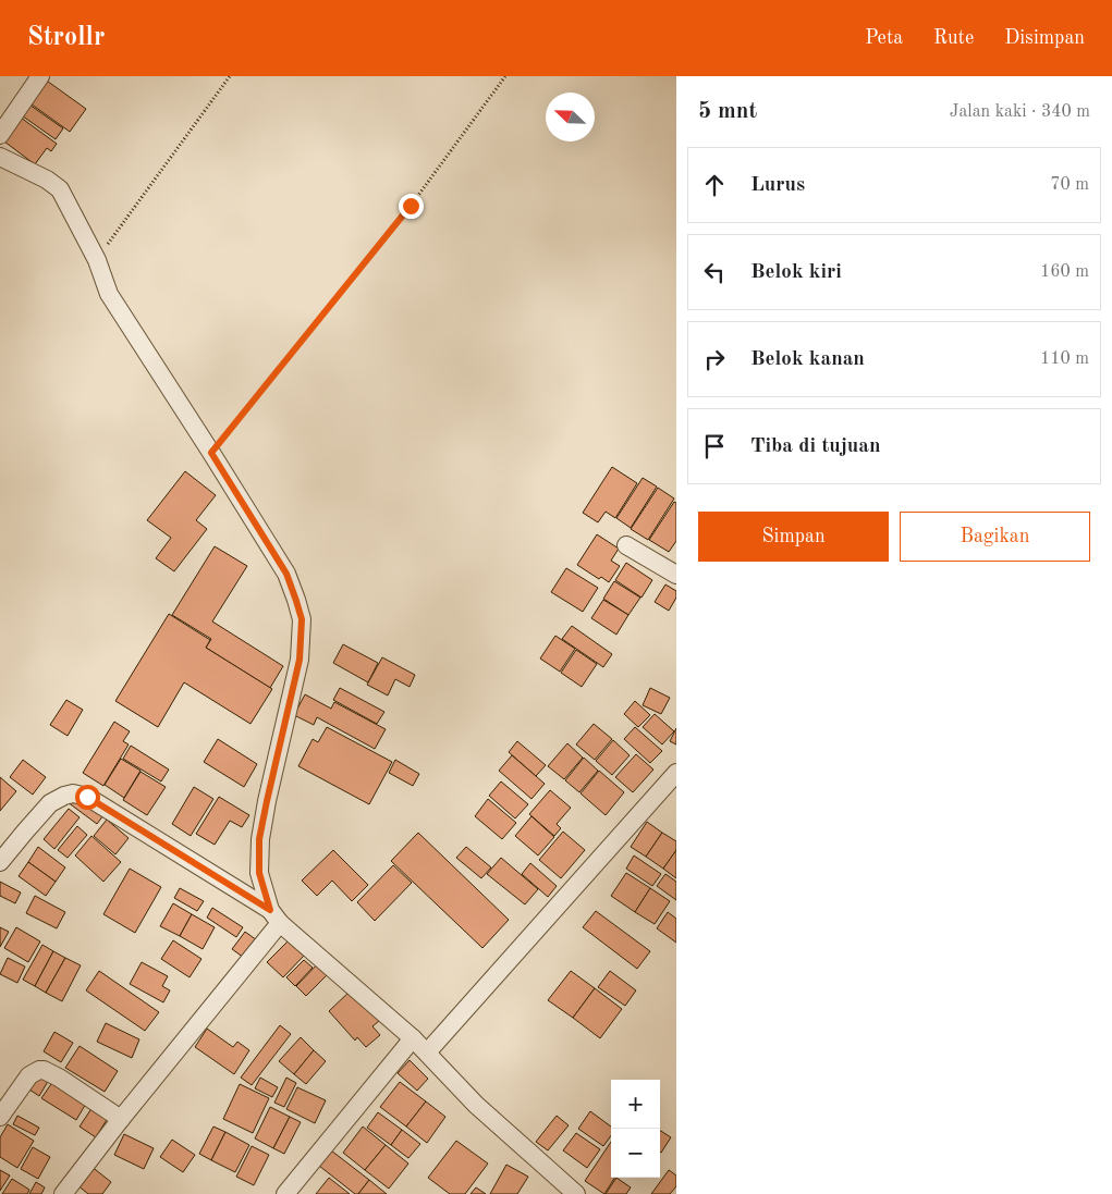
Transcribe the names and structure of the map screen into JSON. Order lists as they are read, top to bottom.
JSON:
{
  "north": "top left",
  "page": {
    "header": "Strollr",
    "nav": ["Peta", "Rute", "Disimpan"],
    "heading": ["5 mnt", "Jalan kaki · 340 m"],
    "list": [
      ["Lurus", "70 m"],
      ["Belok kiri", "160 m"],
      ["Belok kanan", "110 m"],
      "Tiba di tujuan"
    ],
    "buttons": ["Simpan", "Bagikan"],
    "map_buttons": ["+", "−"]
  }
}
